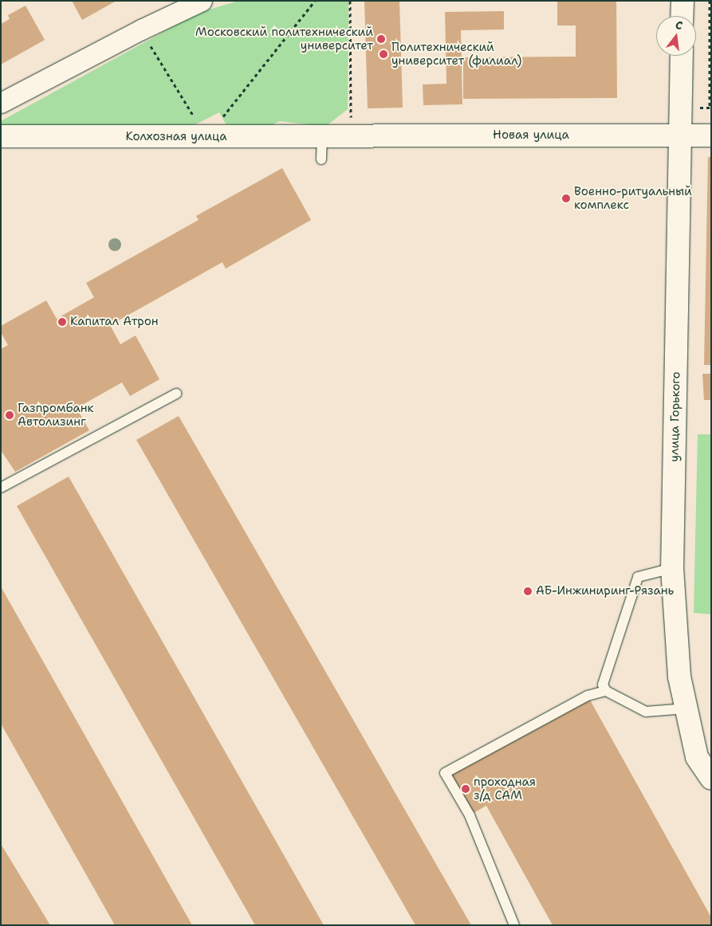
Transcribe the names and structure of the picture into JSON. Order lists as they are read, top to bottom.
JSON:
{
  "streets": {
    "street": ["Новая улица", "Колхозная улица", "улица Горького"]
  },
  "crossings": [
    ["Новая улица", "Колхозная улица"],
    ["Новая улица", "улица Горького"]
  ],
  "places": [
    "Московский политехнический университет",
    "Политехнический университет (филиал)",
    "Военно-ритуальный комплекс",
    "Капитал Атрон",
    "Газпромбанк Автолизинг",
    "АБ-Инжиниринг-Рязань",
    "проходная з/д САМ"
  ],
  "north": "top"
}
